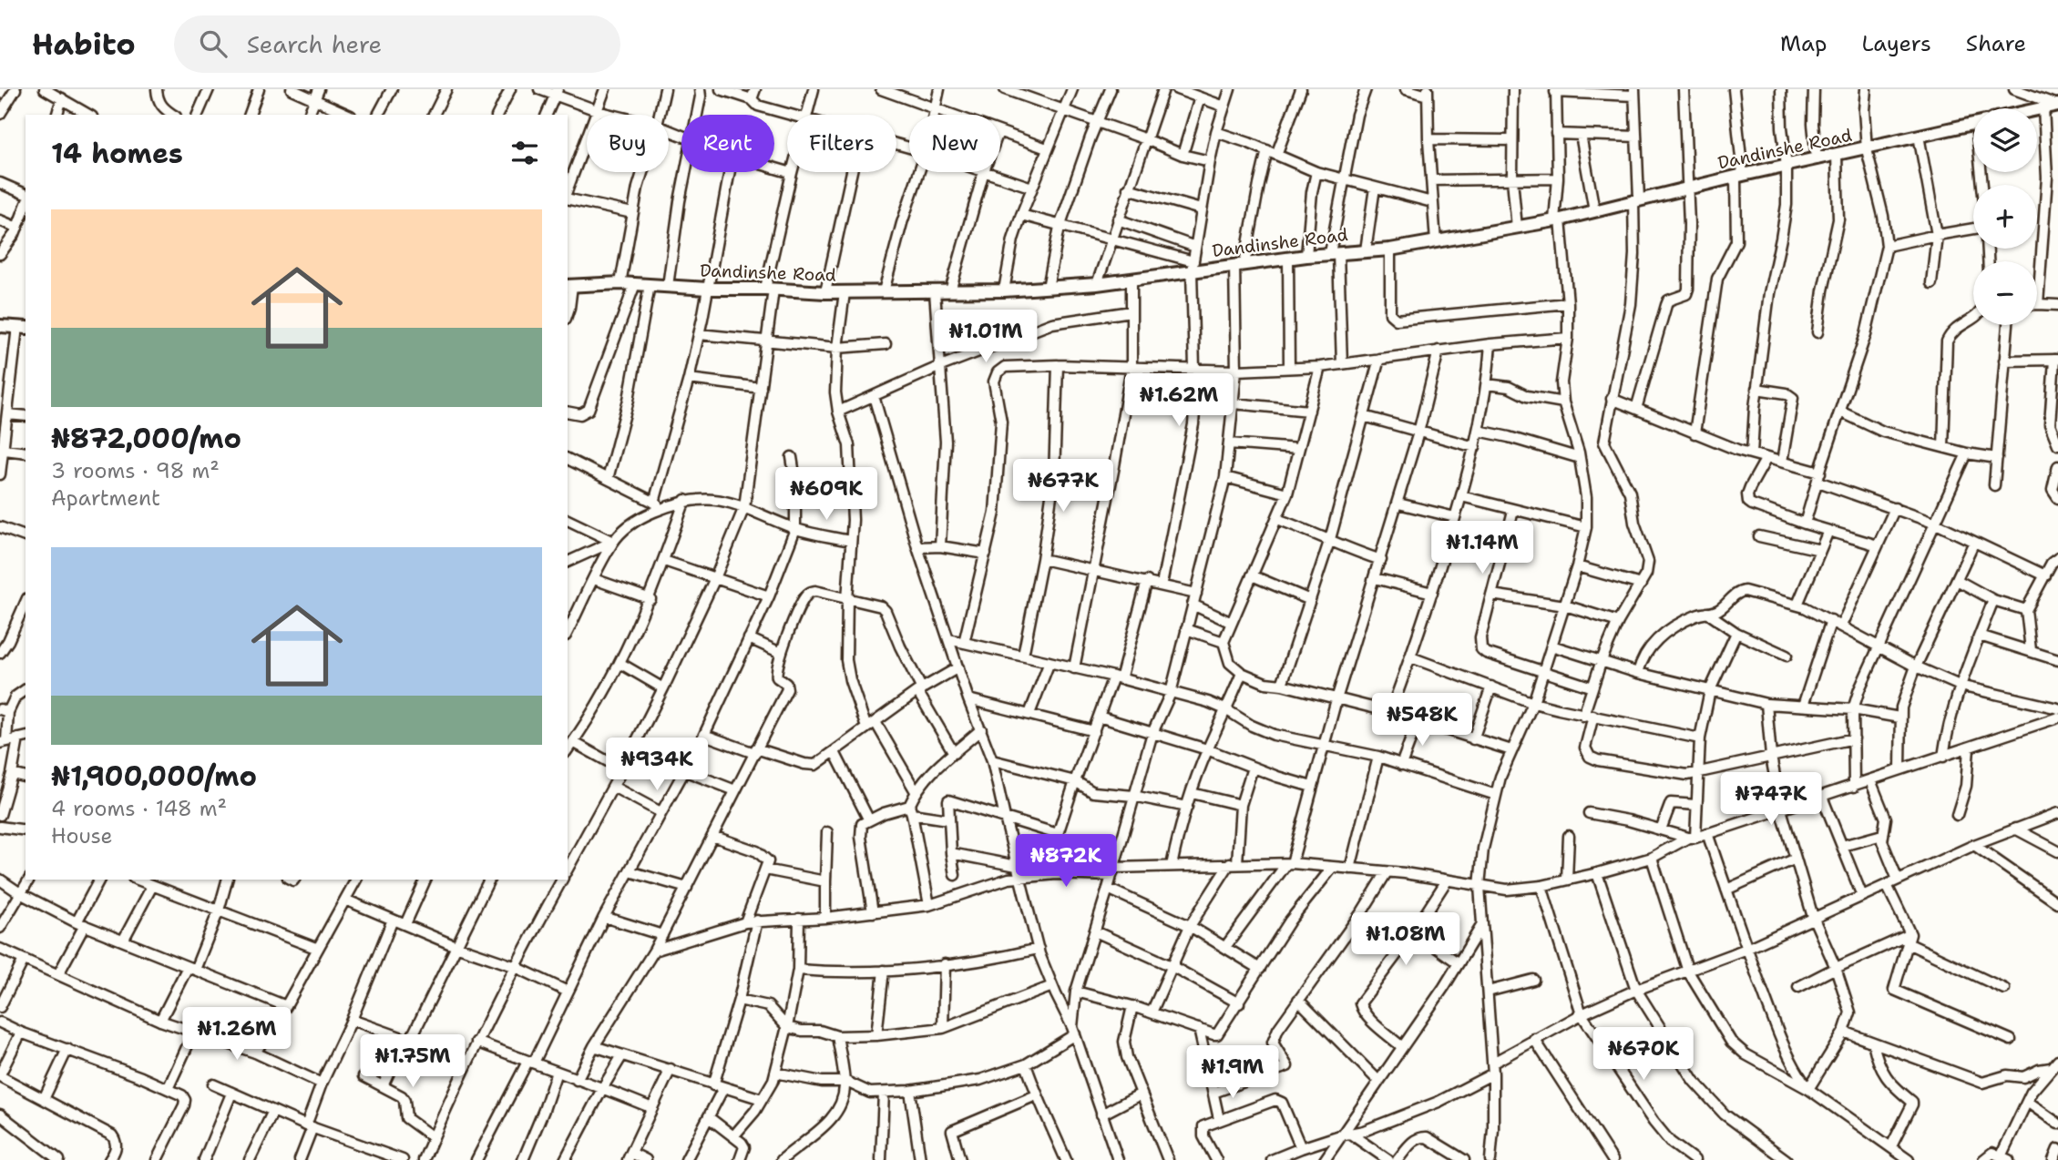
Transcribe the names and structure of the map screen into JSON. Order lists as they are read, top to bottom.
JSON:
{
  "streets": {
    "street": ["Dandinshe Road"]
  },
  "page": {
    "header": "Habito",
    "search": "Search here",
    "nav": ["Map", "Layers", "Share"],
    "map_buttons": ["+", "−"],
    "chip": [
      "Buy",
      "Rent",
      "Filters",
      "New"
    ],
    "heading": "14 homes",
    "list": [
      {
        "name": "₦872,000/mo",
        "note": "3 rooms · 98 m² · Apartment"
      },
      {
        "name": "₦1,900,000/mo",
        "note": "4 rooms · 148 m² · House"
      }
    ],
    "price": [
      "₦1.01M",
      "₦1.62M",
      "₦677K",
      "₦609K",
      "₦1.14M",
      "₦548K",
      "₦934K",
      "₦747K",
      "₦872K",
      "₦1.08M",
      "₦1.26M",
      "₦670K",
      "₦1.75M",
      "₦1.9M"
    ]
  }
}
